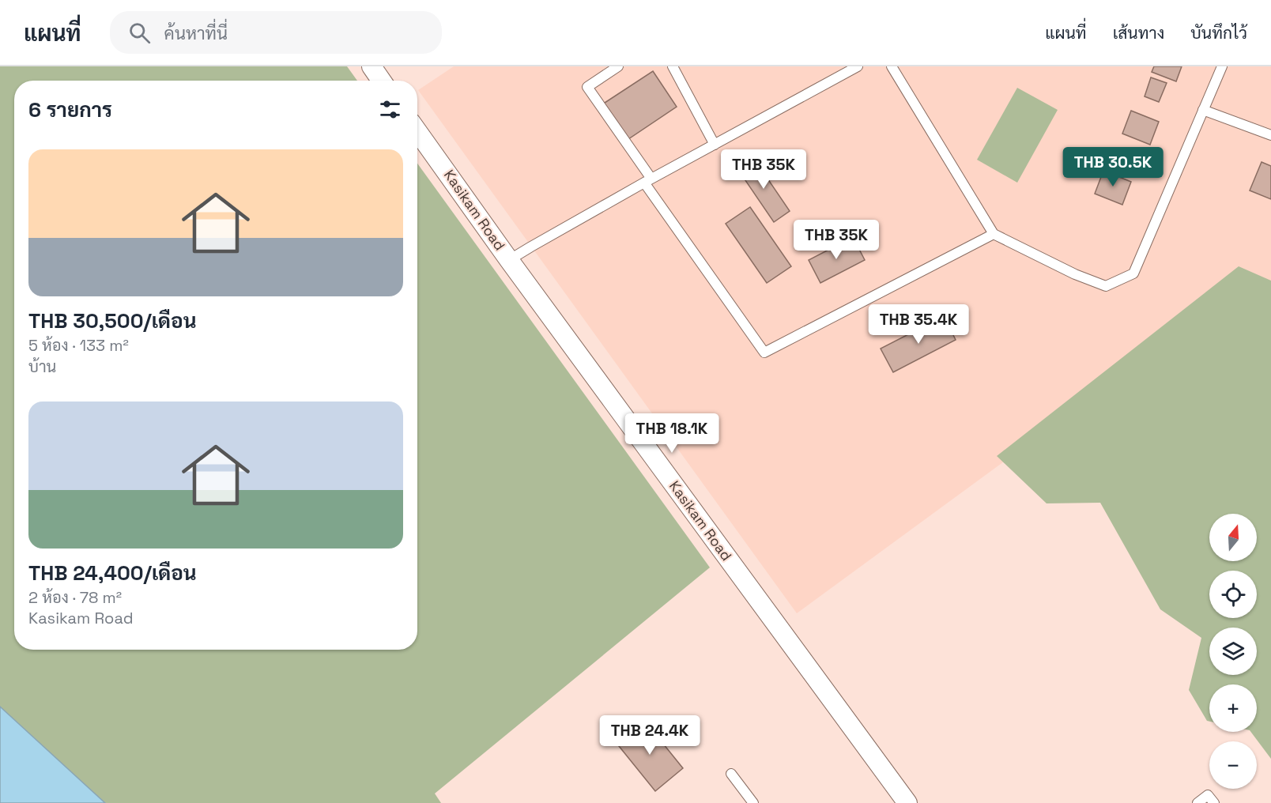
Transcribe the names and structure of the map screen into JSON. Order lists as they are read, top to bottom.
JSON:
{
  "streets": {
    "street": ["Kasikam Road"]
  },
  "north": "top",
  "page": {
    "header": "แผนที่",
    "search": "ค้นหาที่นี่",
    "nav": ["แผนที่", "เส้นทาง", "บันทึกไว้"],
    "heading": "6 รายการ",
    "list": [
      {
        "name": "THB 30,500/เดือน",
        "note": "5 ห้อง · 133 m² · บ้าน"
      },
      {
        "name": "THB 24,400/เดือน",
        "note": "2 ห้อง · 78 m² · Kasikam Road"
      }
    ],
    "price": [
      "THB 30.5K",
      "THB 35K",
      "THB 35K",
      "THB 35.4K",
      "THB 18.1K",
      "THB 24.4K"
    ],
    "map_buttons": ["+", "−"]
  }
}
